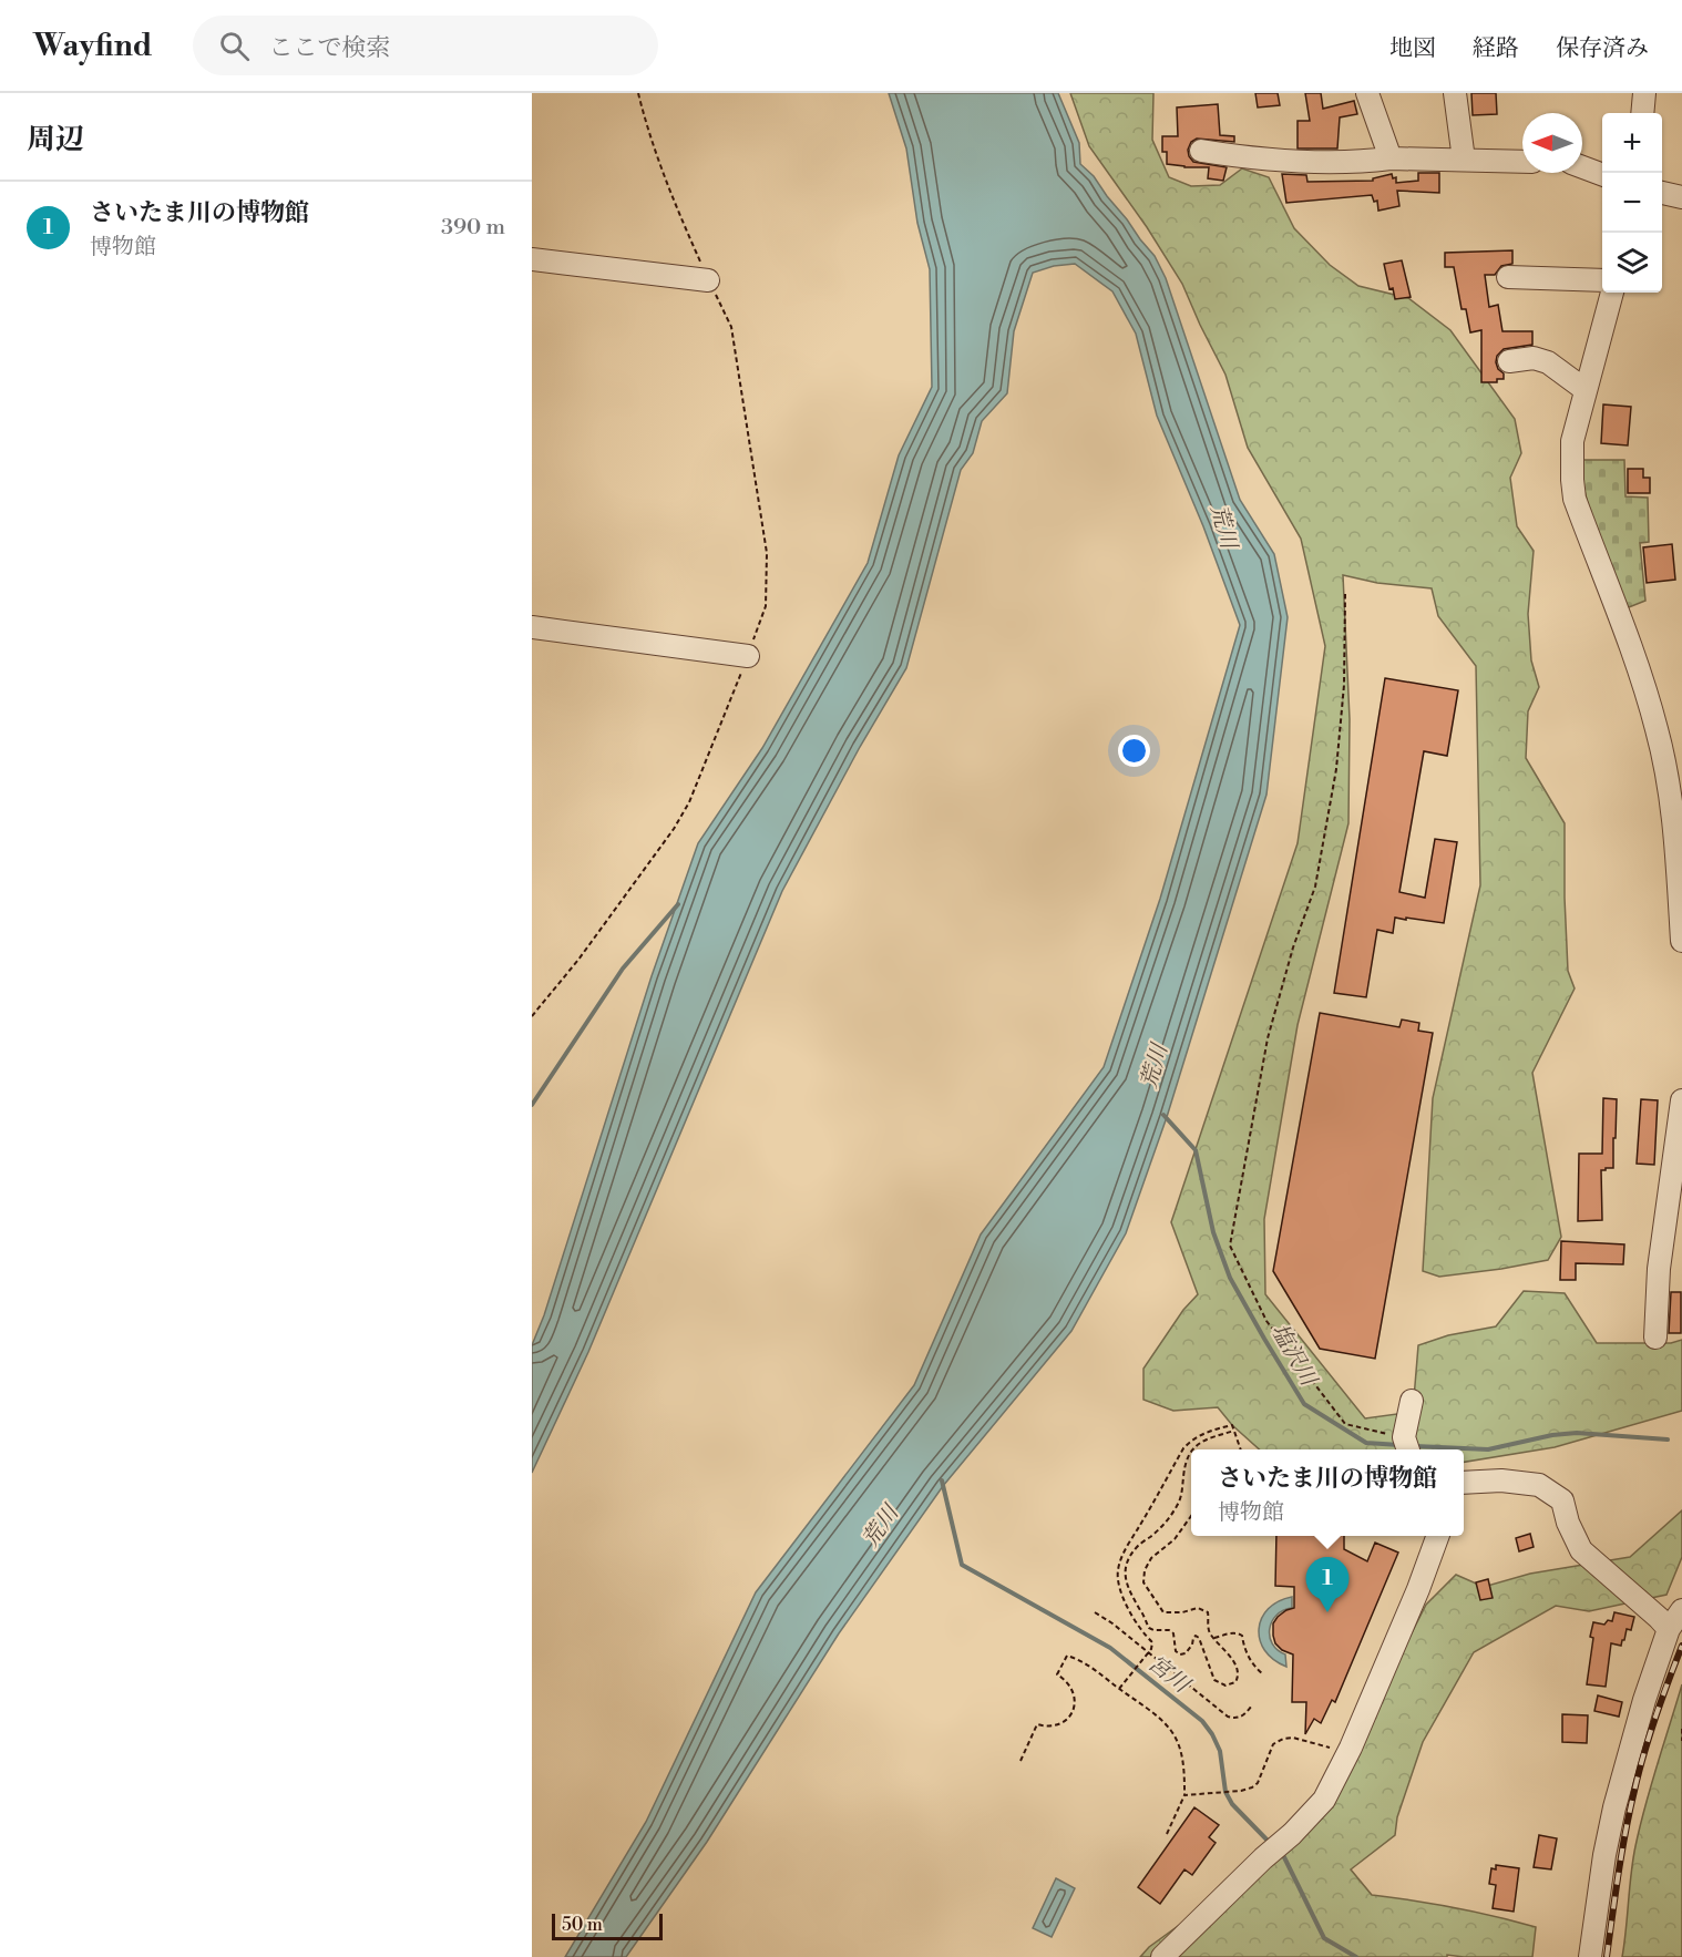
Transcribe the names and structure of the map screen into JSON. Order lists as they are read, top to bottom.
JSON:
{
  "water": ["荒川", "塩沢川", "宮川"],
  "scale_bar": "50 m",
  "north": "left",
  "page": {
    "header": "Wayfind",
    "search": "ここで検索",
    "nav": ["地図", "経路", "保存済み"],
    "heading": "周辺",
    "map_buttons": ["+", "−"],
    "list": [
      {
        "mark": "1",
        "name": "さいたま川の博物館",
        "note": "博物館",
        "value": "390 m"
      }
    ],
    "popup": ["さいたま川の博物館", "博物館"],
    "pins": "1",
    "scale": "50 m"
  }
}
